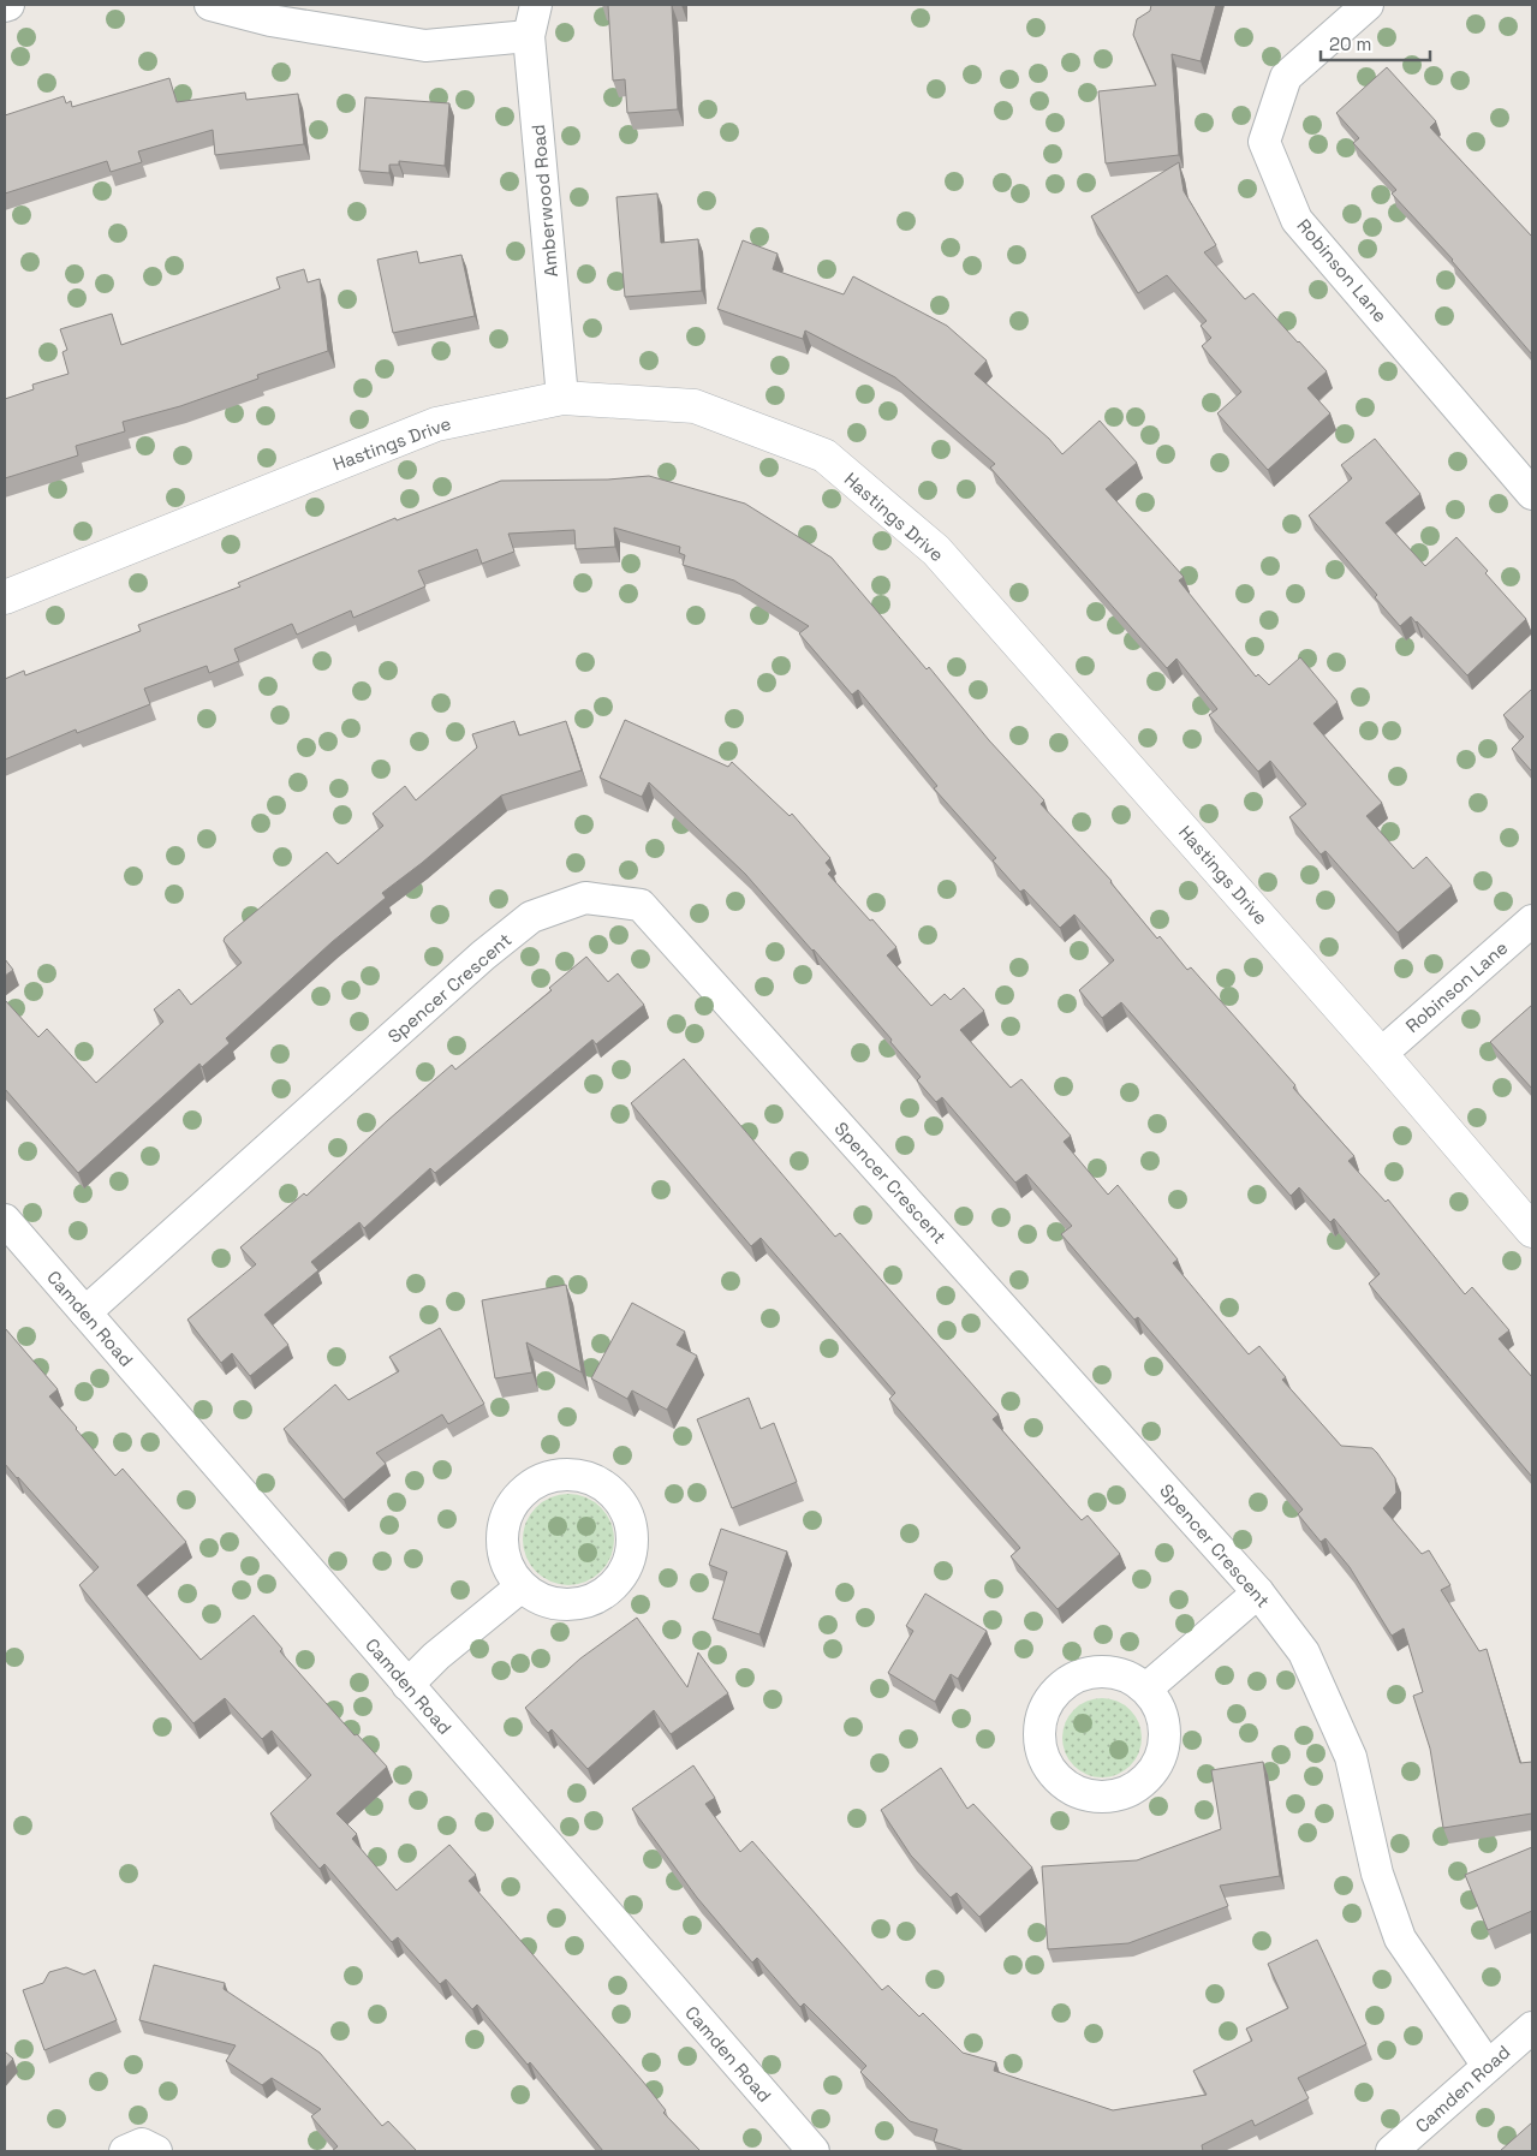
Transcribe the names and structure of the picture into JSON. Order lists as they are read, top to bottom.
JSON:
{
  "streets": {
    "street": [
      "Amberwood Road",
      "Robinson Lane",
      "Hastings Drive",
      "Spencer Crescent",
      "Camden Road"
    ]
  },
  "crossings": [
    ["Amberwood Road", "Hastings Drive"],
    ["Robinson Lane", "Hastings Drive"],
    ["Spencer Crescent", "Camden Road"]
  ],
  "scale_bar": "20 m"
}
